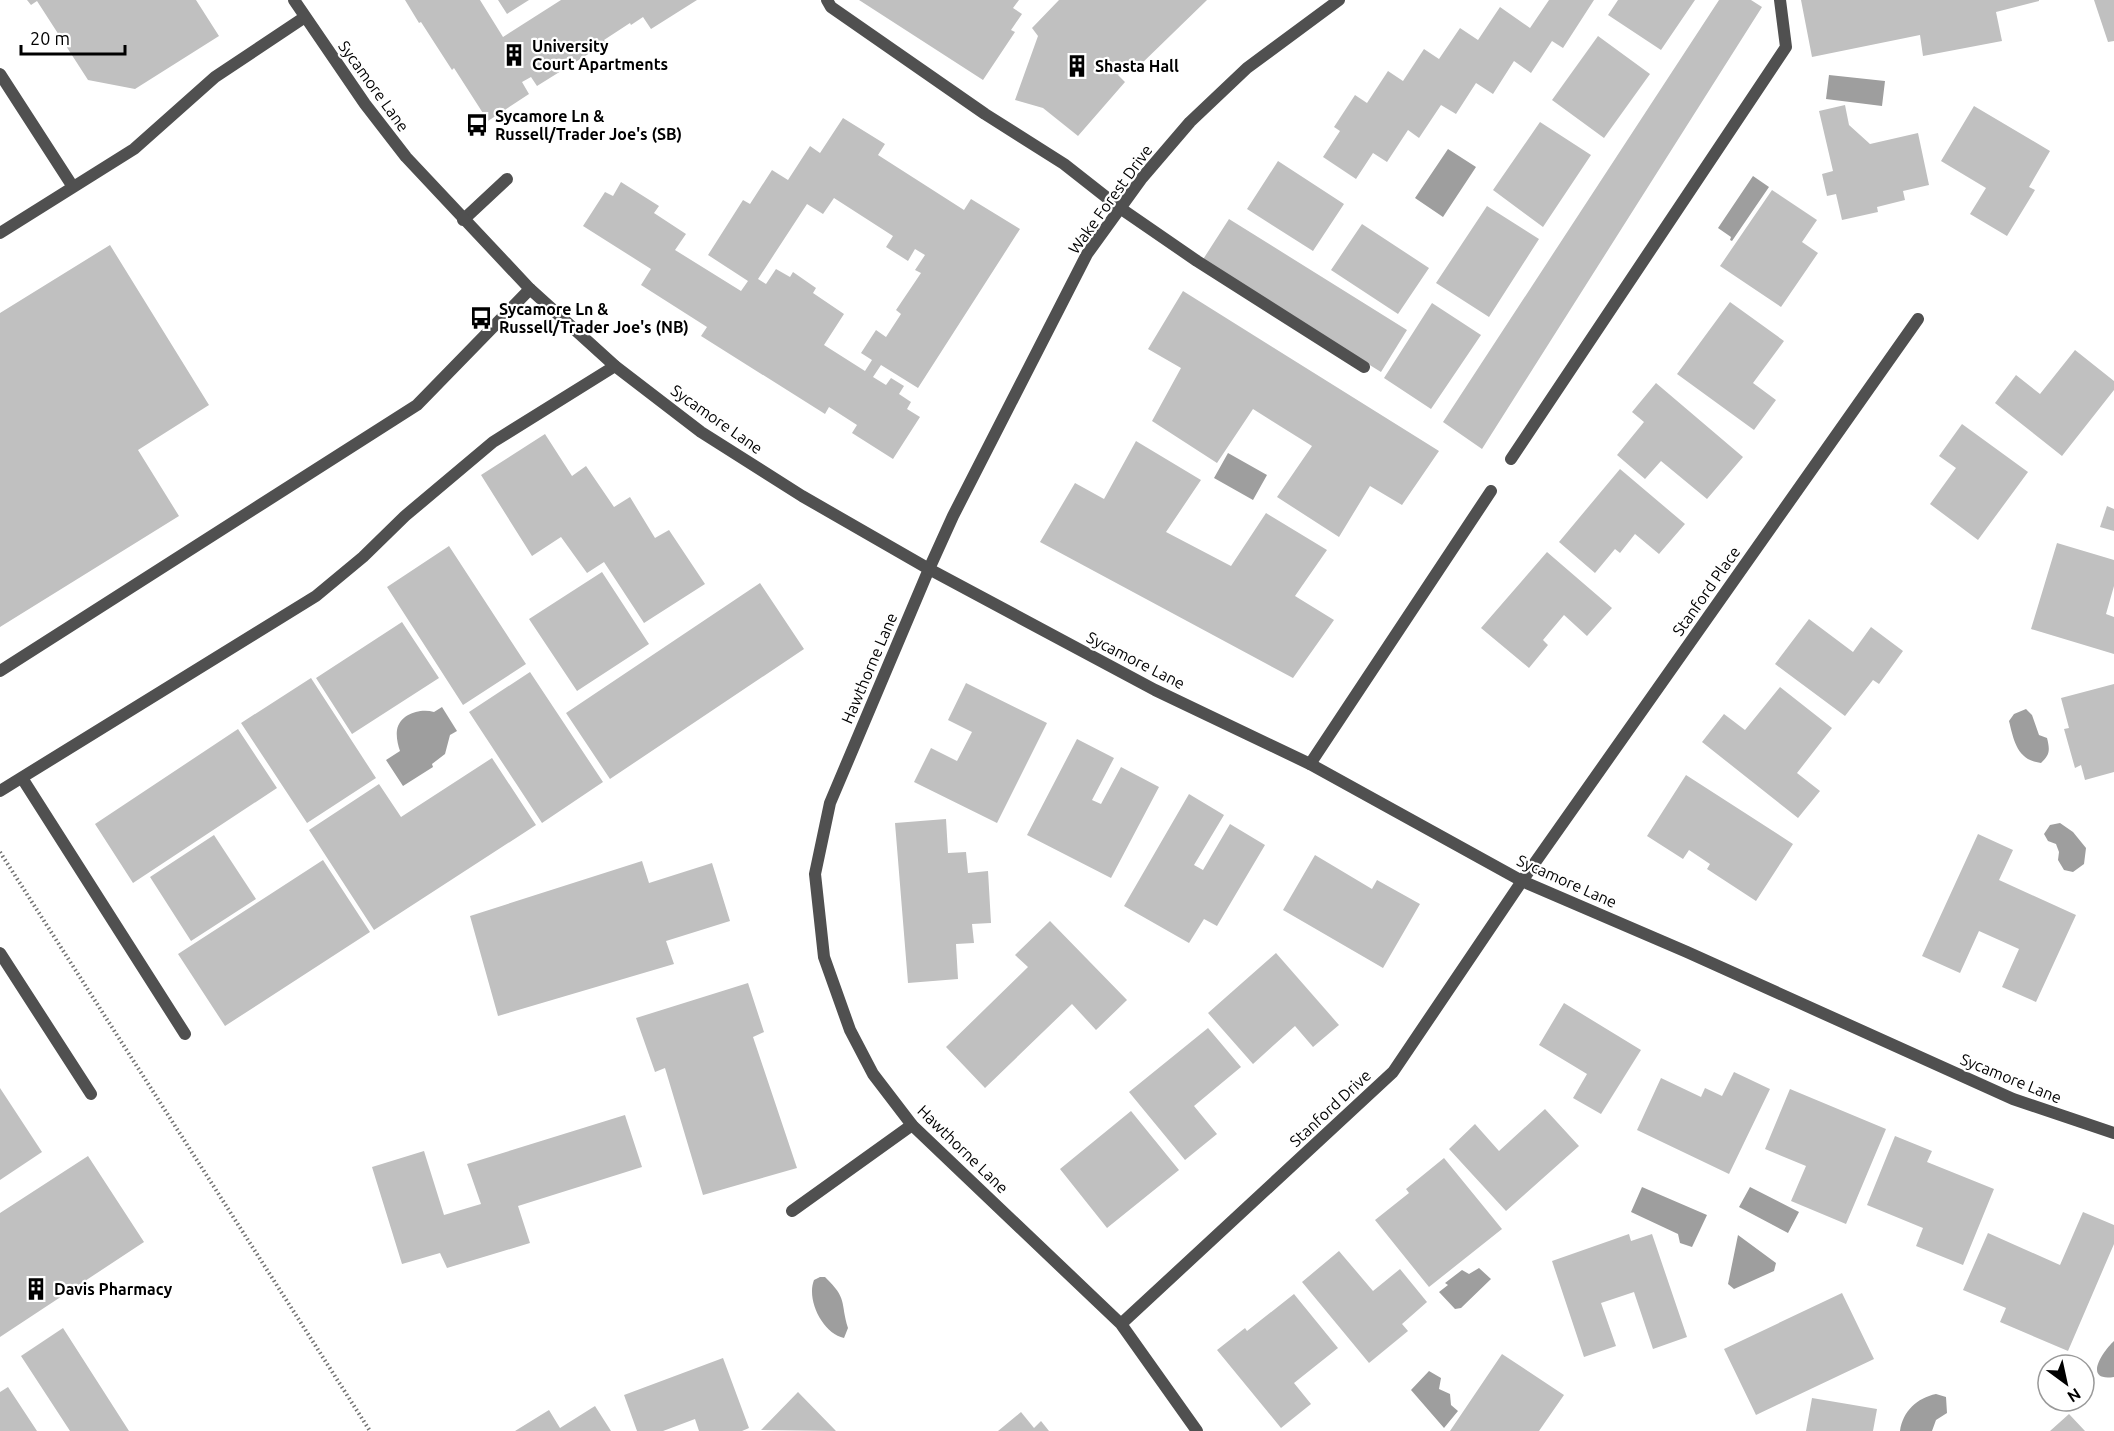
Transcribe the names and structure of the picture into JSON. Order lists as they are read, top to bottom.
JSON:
{
  "streets": {
    "street": [
      "Sycamore Lane",
      "Wake Forest Drive",
      "Stanford Place",
      "Hawthorne Lane",
      "Stanford Drive"
    ]
  },
  "crossings": [
    ["Sycamore Lane", "Wake Forest Drive"],
    ["Sycamore Lane", "Stanford Place"],
    ["Sycamore Lane", "Hawthorne Lane"],
    ["Sycamore Lane", "Stanford Drive"],
    ["Wake Forest Drive", "Hawthorne Lane"],
    ["Stanford Place", "Stanford Drive"],
    ["Hawthorne Lane", "Stanford Drive"]
  ],
  "places": {
    "building": ["University Court Apartments", "Shasta Hall", "Davis Pharmacy"],
    "bus stop": ["Sycamore Ln & Russell/Trader Joe's (SB)", "Sycamore Ln & Russell/Trader Joe's (NB)"]
  },
  "scale_bar": "20 m",
  "north": "bottom right"
}
